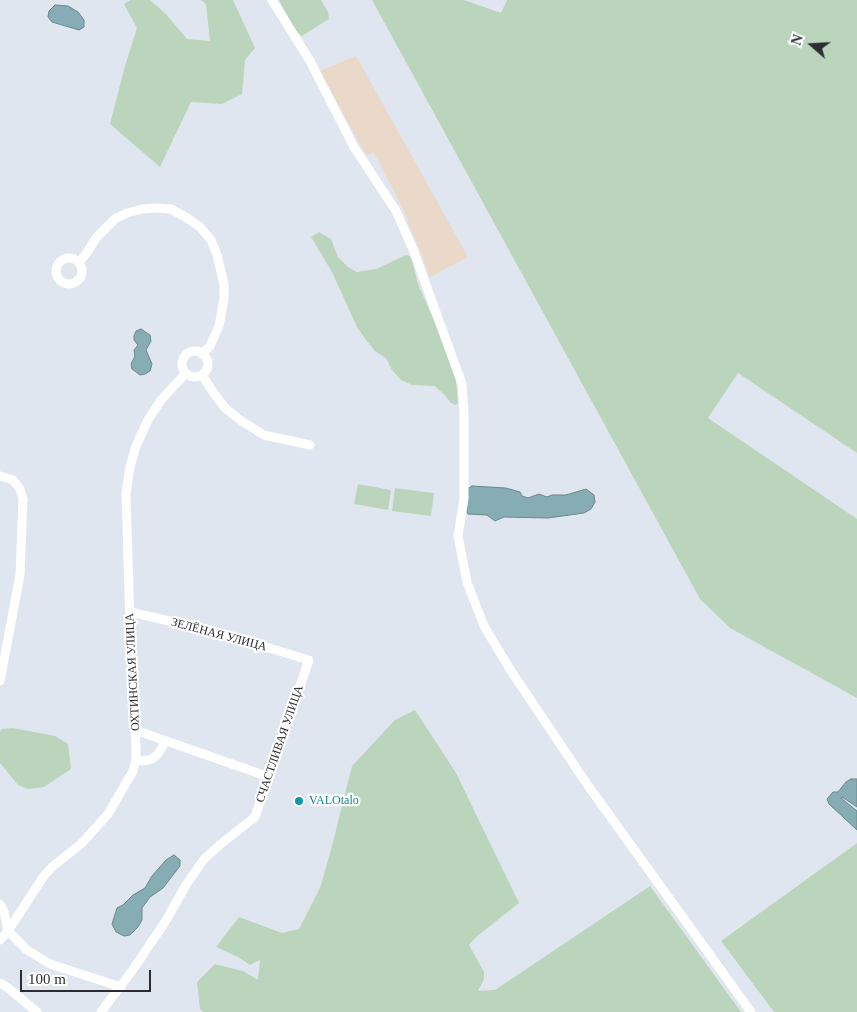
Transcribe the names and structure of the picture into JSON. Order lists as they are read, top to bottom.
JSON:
{
  "streets": {
    "street": ["ЗЕЛЁНАЯ УЛИЦА", "ОХТИНСКАЯ УЛИЦА", "СЧАСТЛИВАЯ УЛИЦА"]
  },
  "crossings": [
    ["ЗЕЛЁНАЯ УЛИЦА", "ОХТИНСКАЯ УЛИЦА"],
    ["ЗЕЛЁНАЯ УЛИЦА", "СЧАСТЛИВАЯ УЛИЦА"]
  ],
  "places": ["VALOtalo"],
  "scale_bar": "100 m",
  "north": "left"
}
